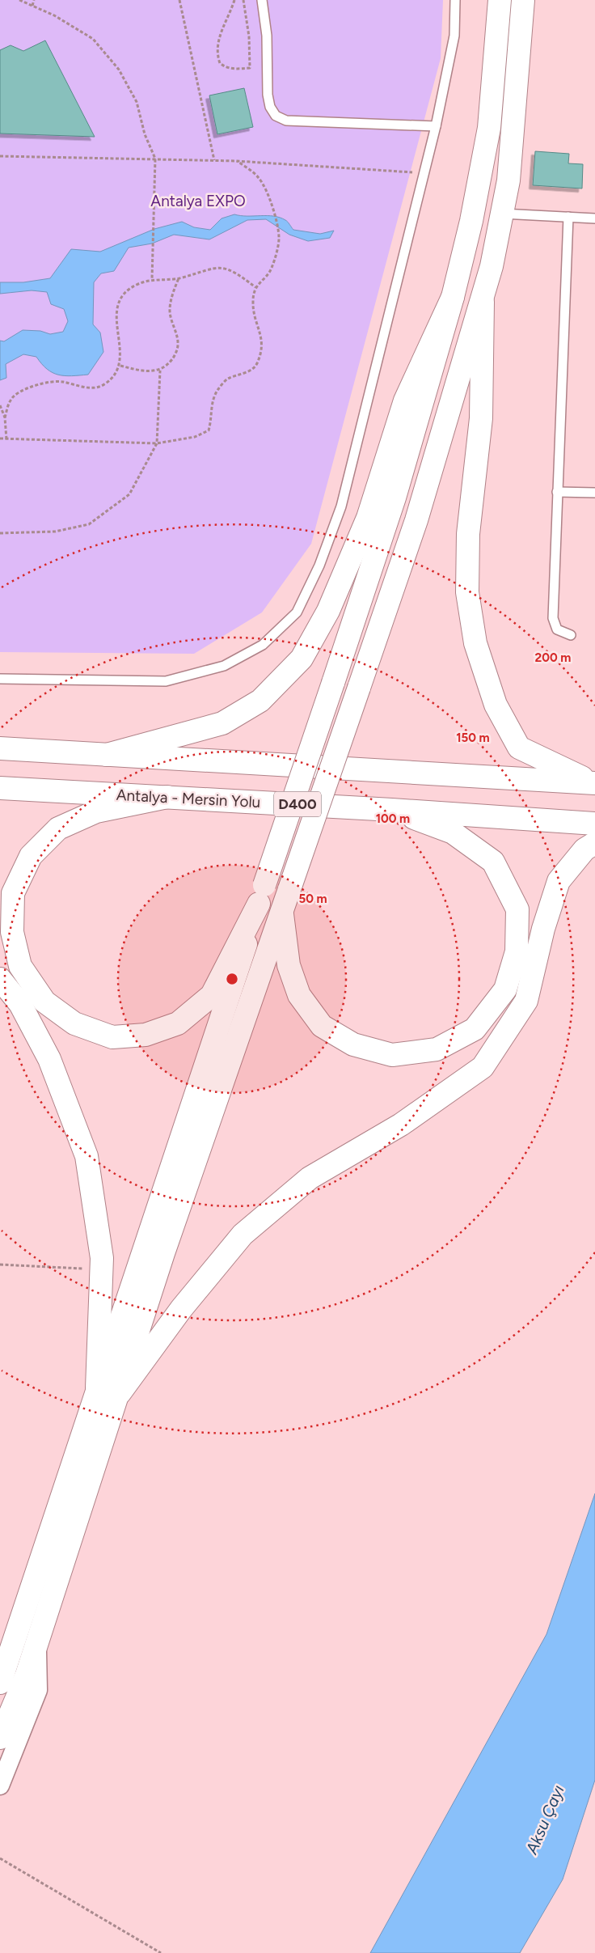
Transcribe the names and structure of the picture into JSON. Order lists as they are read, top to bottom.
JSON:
{
  "streets": {
    "main road": ["Antalya - Mersin Yolu", "D400"]
  },
  "water": ["Aksu Çayı"],
  "parks": ["Antalya EXPO"],
  "rings": [
    "200 m",
    "150 m",
    "100 m",
    "50 m"
  ]
}
